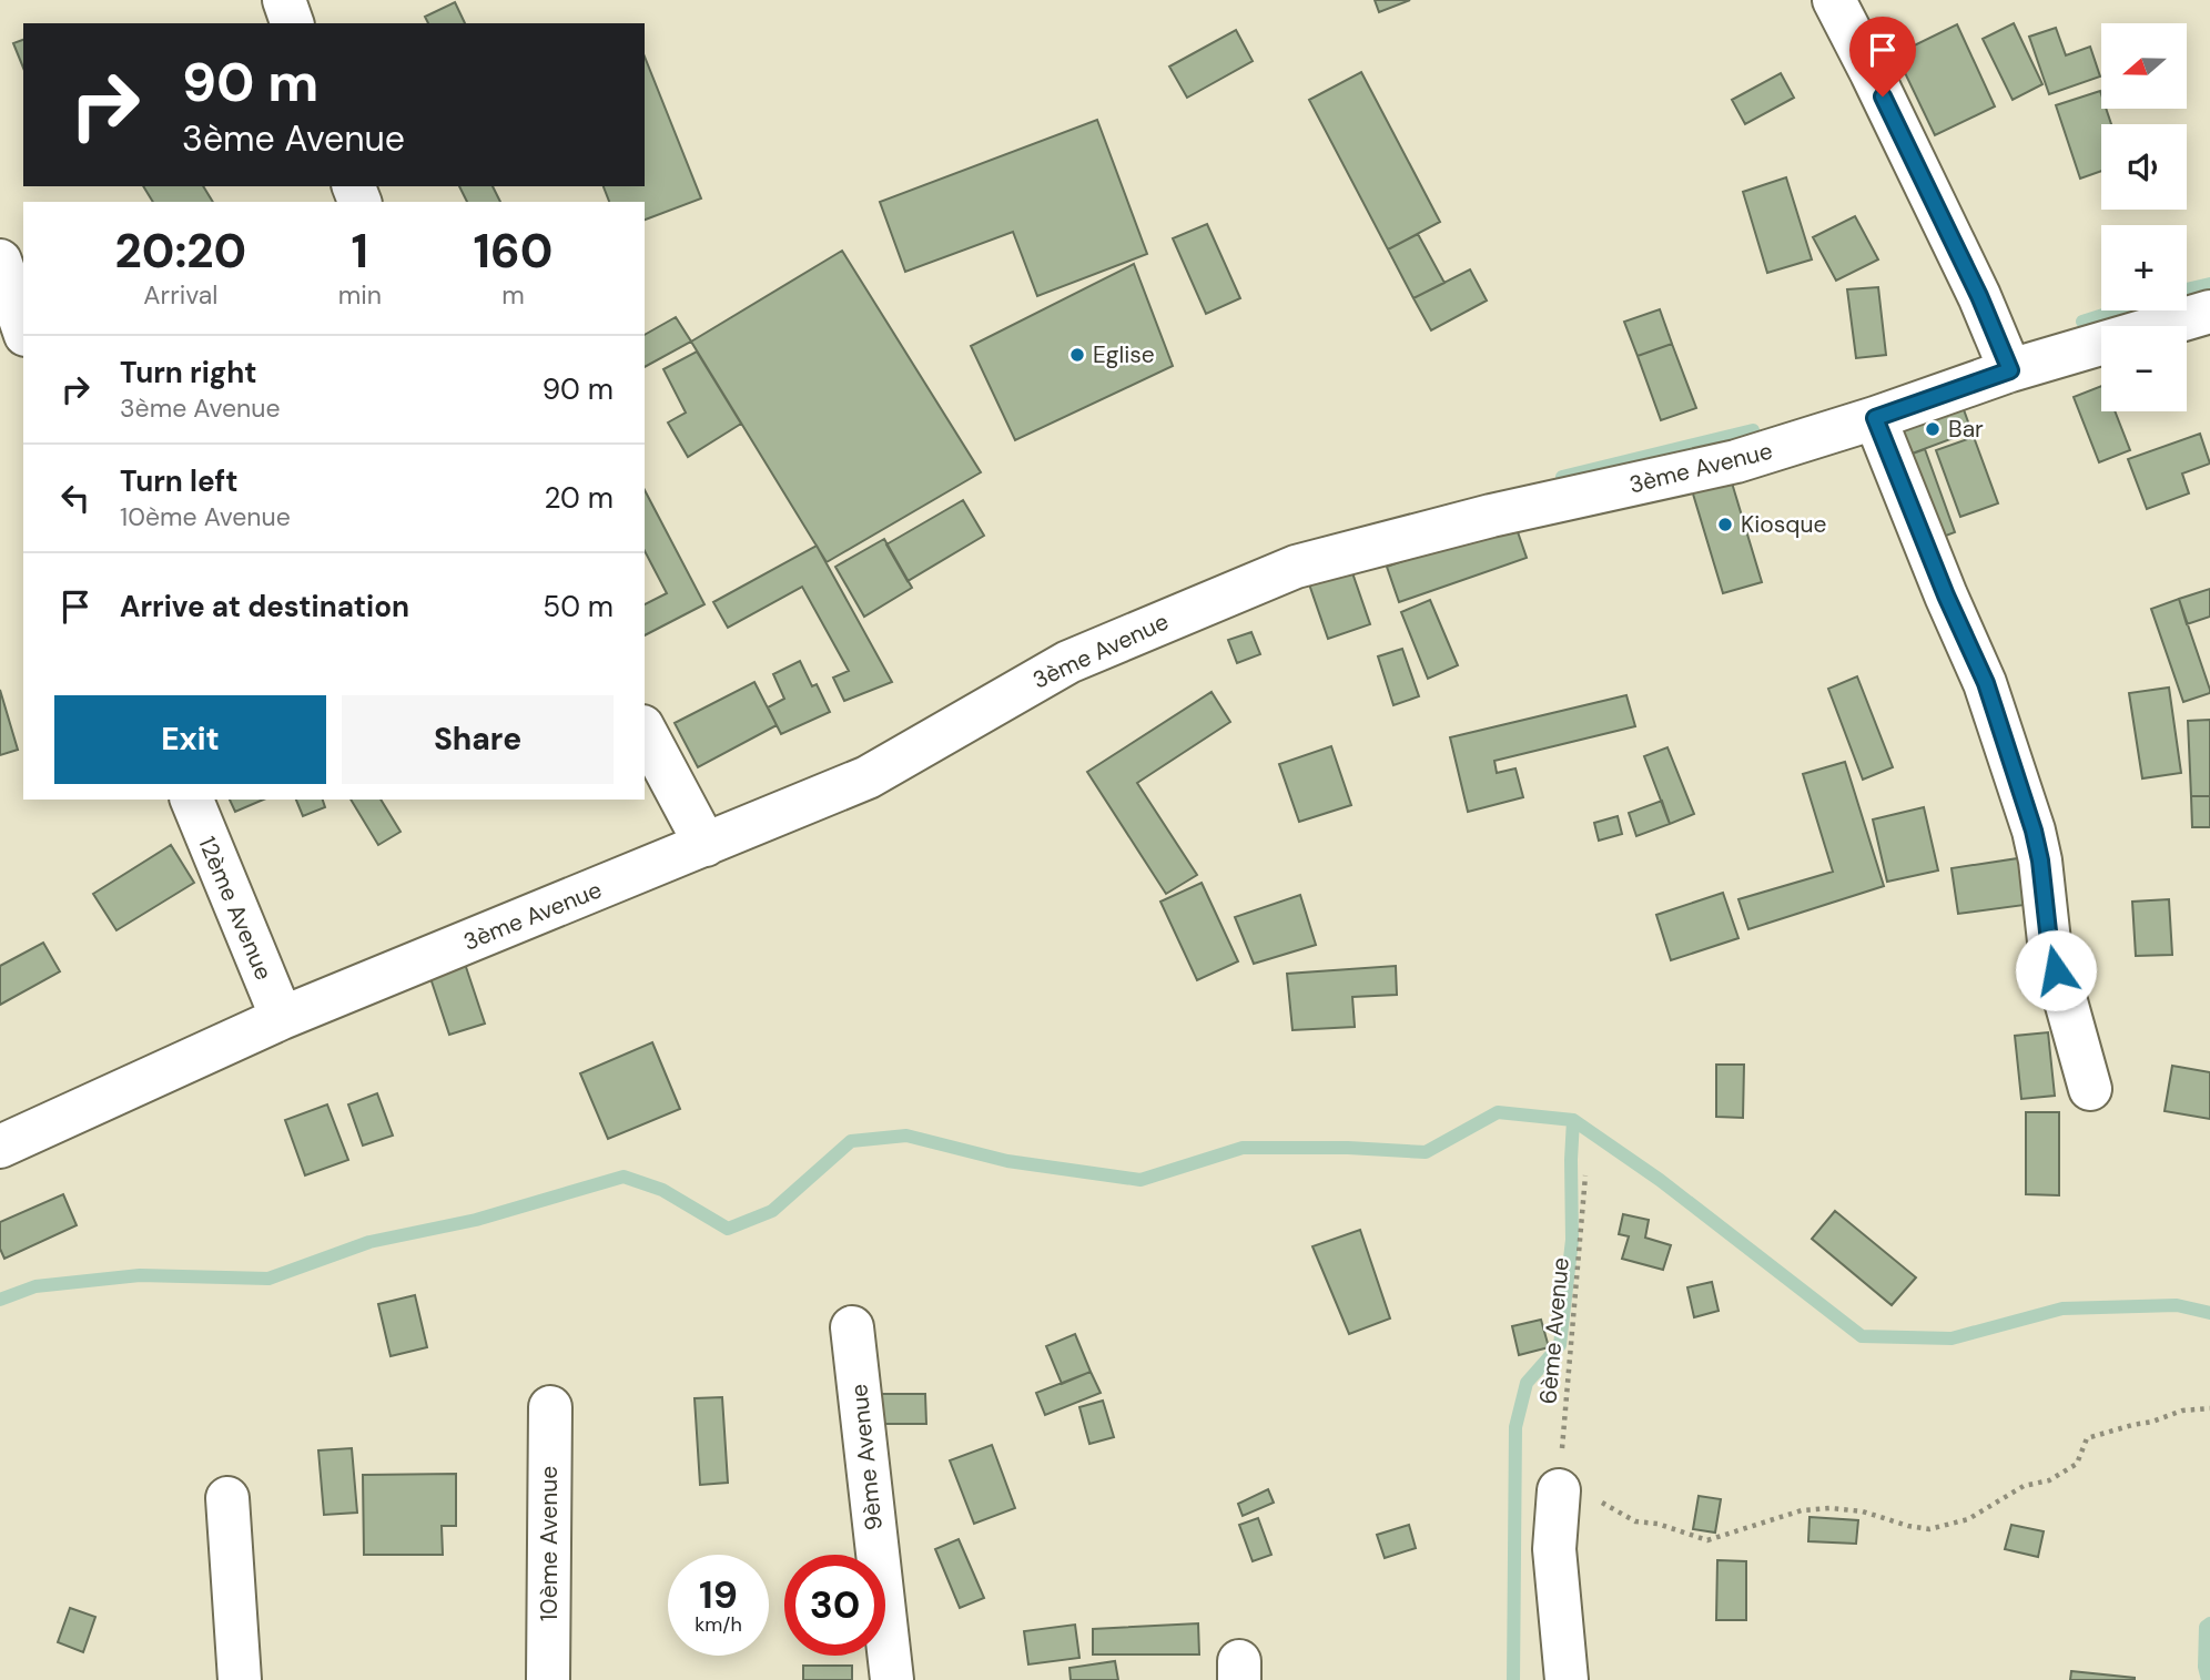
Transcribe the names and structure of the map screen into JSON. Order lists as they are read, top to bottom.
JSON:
{
  "streets": {
    "street": [
      "3ème Avenue",
      "12ème Avenue",
      "9ème Avenue",
      "10ème Avenue"
    ],
    "path": ["6ème Avenue"]
  },
  "crossings": [
    ["3ème Avenue", "12ème Avenue"]
  ],
  "places": ["Eglise", "Bar", "Kiosque"],
  "north": "left",
  "page": {
    "map_buttons": ["+", "−"],
    "turn": ["90 m", "3ème Avenue"],
    "eta": [
      "20:20",
      "Arrival",
      "1",
      "min",
      "160",
      "m"
    ],
    "list": [
      {
        "name": "Turn right",
        "note": "3ème Avenue",
        "value": "90 m"
      },
      {
        "name": "Turn left",
        "note": "10ème Avenue",
        "value": "20 m"
      },
      {
        "name": "Arrive at destination",
        "value": "50 m"
      }
    ],
    "buttons": ["Exit", "Share"],
    "speed": "19 km/h",
    "limit": "30"
  }
}
